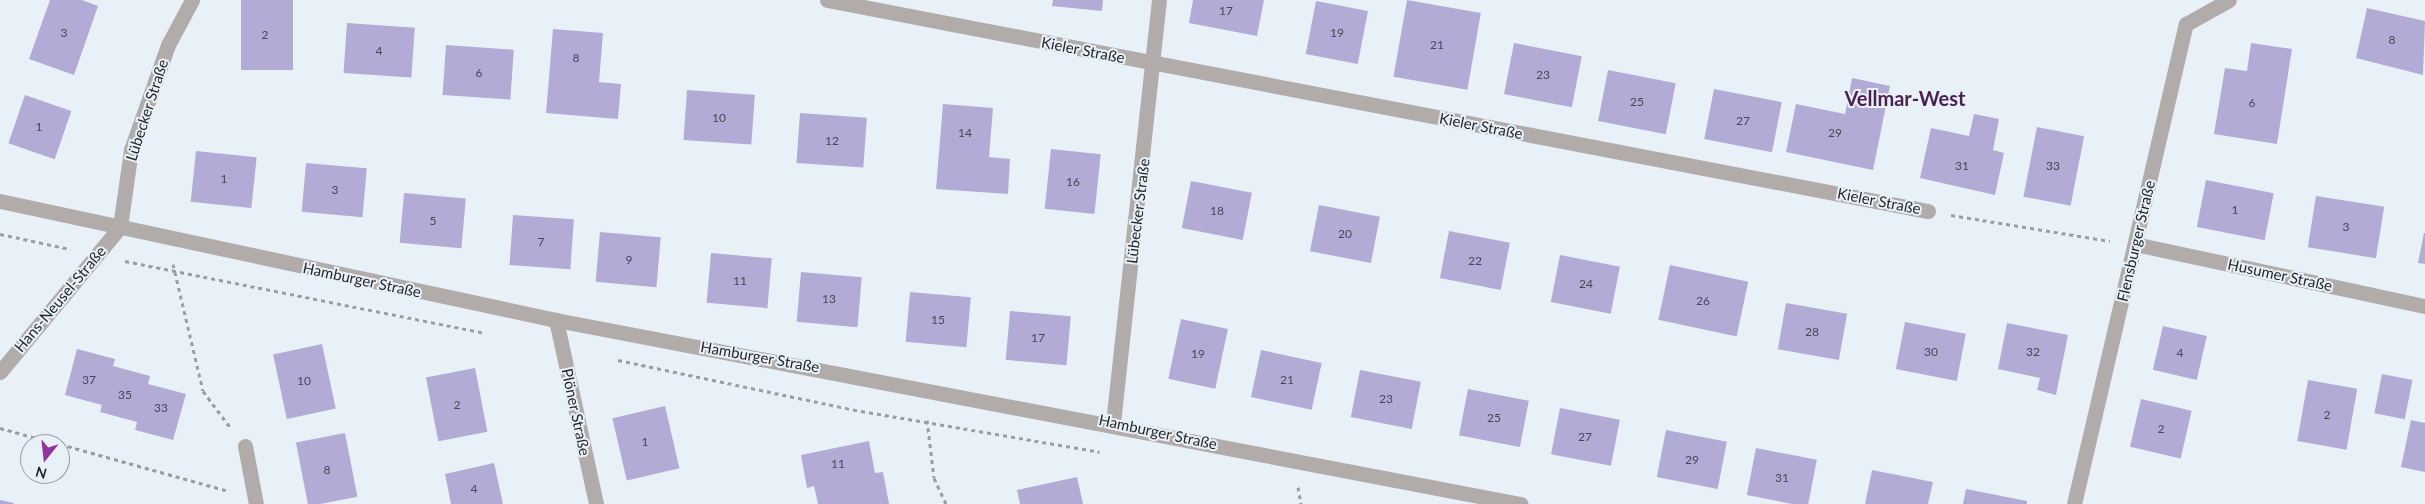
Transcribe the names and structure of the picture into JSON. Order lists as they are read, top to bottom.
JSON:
{
  "streets": {
    "street": [
      "Kieler Straße",
      "Lübecker Straße",
      "Flensburger Straße",
      "Husumer Straße",
      "Hamburger Straße",
      "Hans-Neusel-Straße",
      "Plöner Straße"
    ]
  },
  "crossings": [
    ["Kieler Straße", "Lübecker Straße"],
    ["Kieler Straße", "Flensburger Straße"],
    ["Kieler Straße", "Husumer Straße"],
    ["Lübecker Straße", "Hamburger Straße"],
    ["Lübecker Straße", "Hans-Neusel-Straße"],
    ["Flensburger Straße", "Husumer Straße"],
    ["Hamburger Straße", "Hans-Neusel-Straße"],
    ["Hamburger Straße", "Plöner Straße"]
  ],
  "districts": ["Vellmar-West"],
  "house_numbers": [
    "17",
    "3",
    "19",
    "2",
    "8",
    "21",
    "4",
    "8",
    "6",
    "23",
    "25",
    "6",
    "10",
    "27",
    "1",
    "14",
    "29",
    "12",
    "31",
    "33",
    "1",
    "16",
    "3",
    "1",
    "18",
    "5",
    "3",
    "20",
    "7",
    "9",
    "22",
    "11",
    "24",
    "13",
    "26",
    "15",
    "28",
    "17",
    "30",
    "32",
    "4",
    "19",
    "37",
    "21",
    "10",
    "35",
    "23",
    "2",
    "33",
    "2",
    "25",
    "2",
    "27",
    "1",
    "29",
    "11",
    "8",
    "31",
    "4"
  ],
  "north": "bottom"
}
